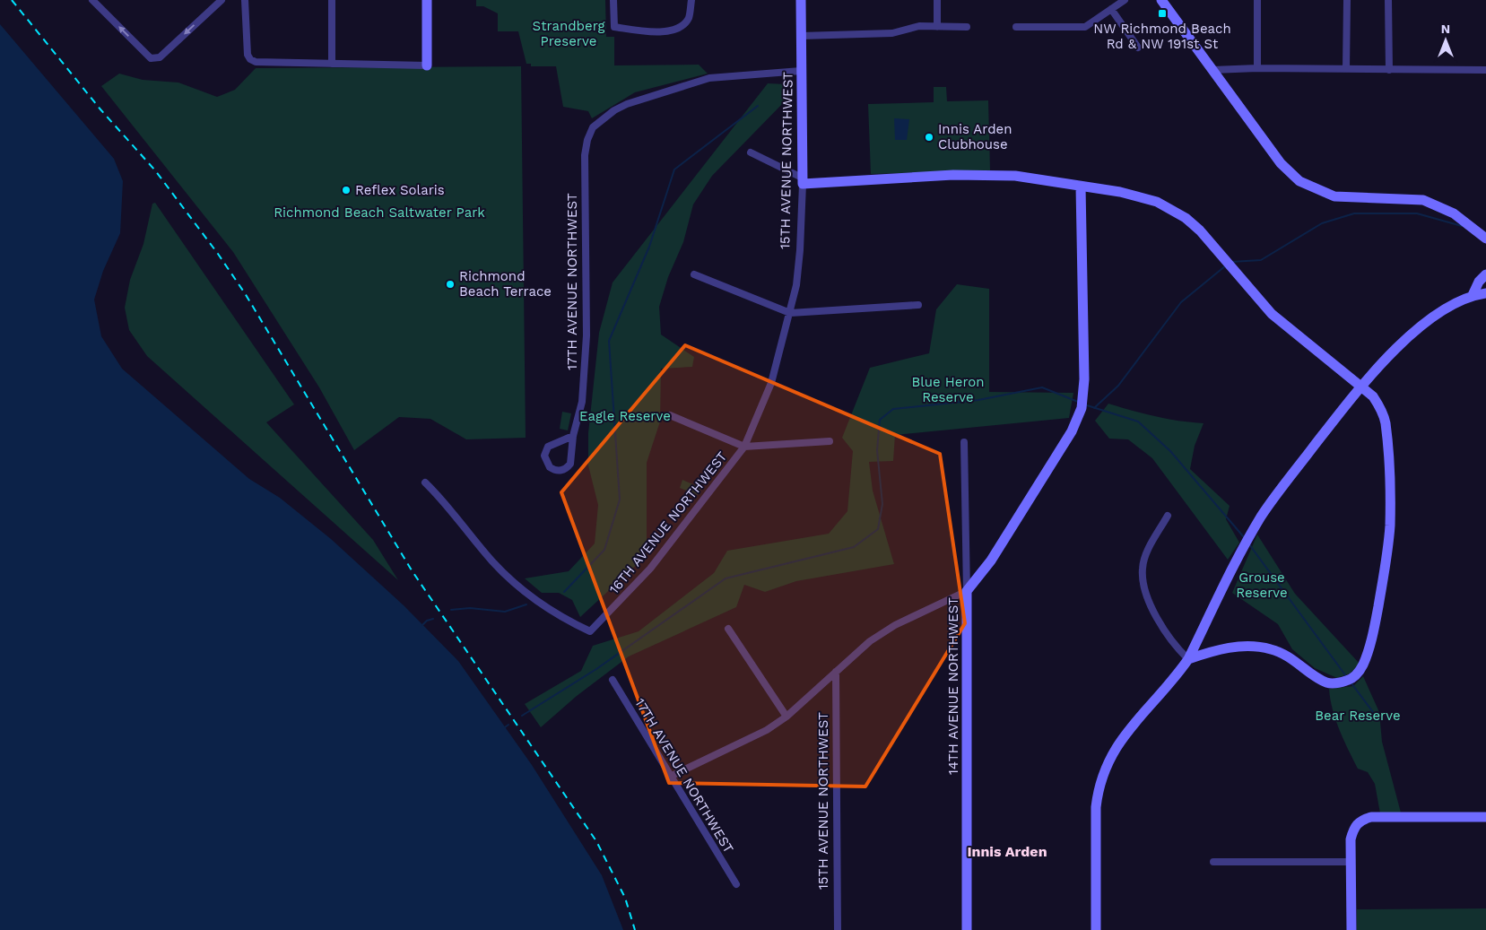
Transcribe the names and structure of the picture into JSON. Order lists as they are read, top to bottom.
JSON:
{
  "streets": {
    "street": [
      "15TH AVENUE NORTHWEST",
      "17TH AVENUE NORTHWEST",
      "16TH AVENUE NORTHWEST",
      "14TH AVENUE NORTHWEST"
    ]
  },
  "crossings": [
    ["15TH AVENUE NORTHWEST", "17TH AVENUE NORTHWEST"],
    ["15TH AVENUE NORTHWEST", "16TH AVENUE NORTHWEST"]
  ],
  "districts": ["Innis Arden"],
  "parks": [
    "Strandberg Preserve",
    "Richmond Beach Saltwater Park",
    "Blue Heron Reserve",
    "Eagle Reserve",
    "Grouse Reserve",
    "Bear Reserve"
  ],
  "places": {
    "transit": ["NW Richmond Beach Rd & NW 191st St"],
    "other": ["Innis Arden Clubhouse", "Reflex Solaris", "Richmond Beach Terrace"]
  },
  "north": "top"
}
